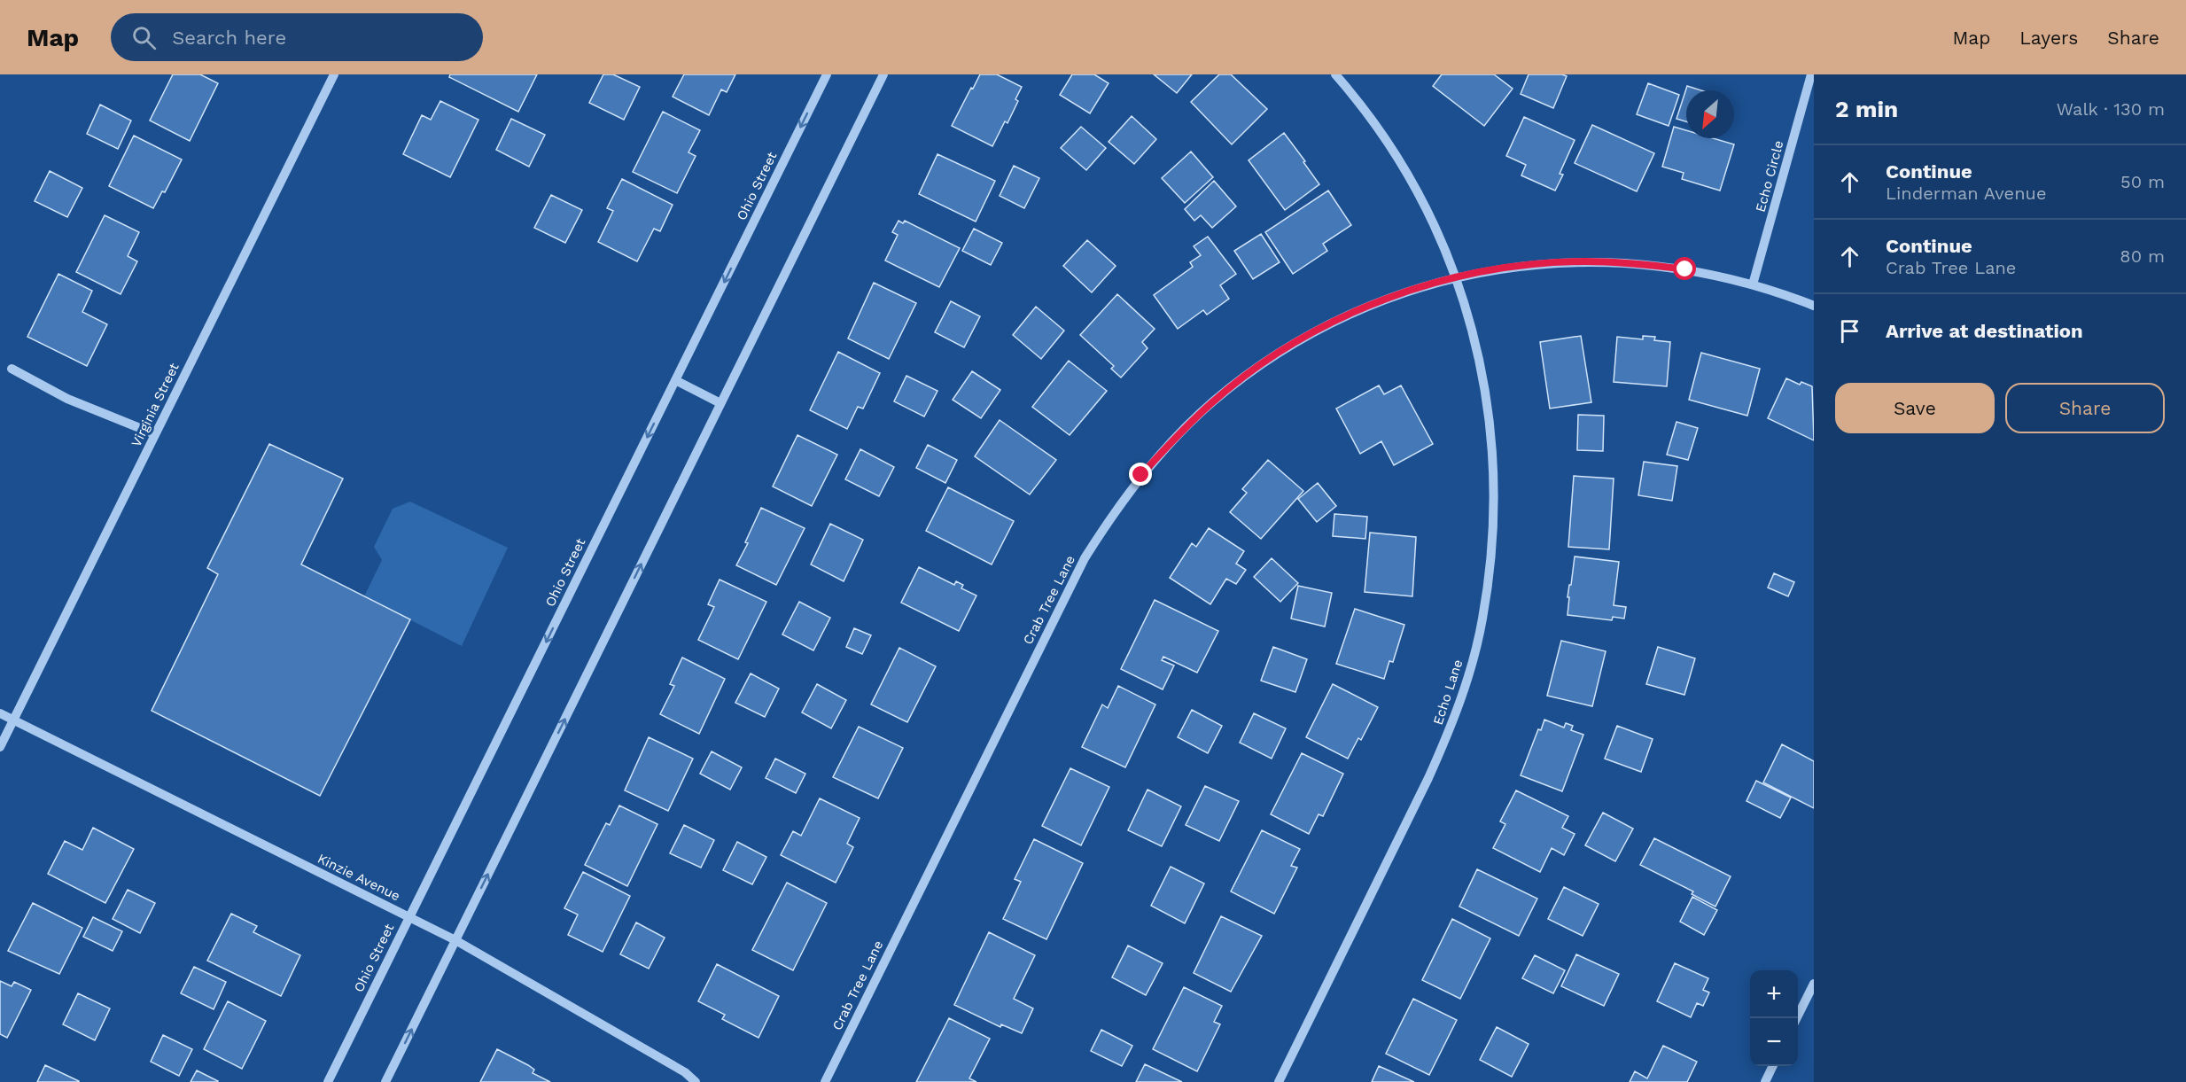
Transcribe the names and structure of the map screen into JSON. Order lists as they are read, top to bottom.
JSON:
{
  "streets": {
    "street": [
      "Echo Circle",
      "Ohio Street",
      "Virginia Street",
      "Crab Tree Lane",
      "Echo Lane",
      "Kinzie Avenue"
    ]
  },
  "crossings": [
    ["Echo Circle", "Crab Tree Lane"],
    ["Ohio Street", "Kinzie Avenue"],
    ["Virginia Street", "Kinzie Avenue"],
    ["Crab Tree Lane", "Echo Lane"]
  ],
  "north": "bottom left",
  "page": {
    "header": "Map",
    "search": "Search here",
    "nav": ["Map", "Layers", "Share"],
    "heading": ["2 min", "Walk · 130 m"],
    "list": [
      ["Continue", "Linderman Avenue", "50 m"],
      ["Continue", "Crab Tree Lane", "80 m"],
      "Arrive at destination"
    ],
    "buttons": ["Save", "Share"],
    "map_buttons": ["+", "−"]
  }
}
